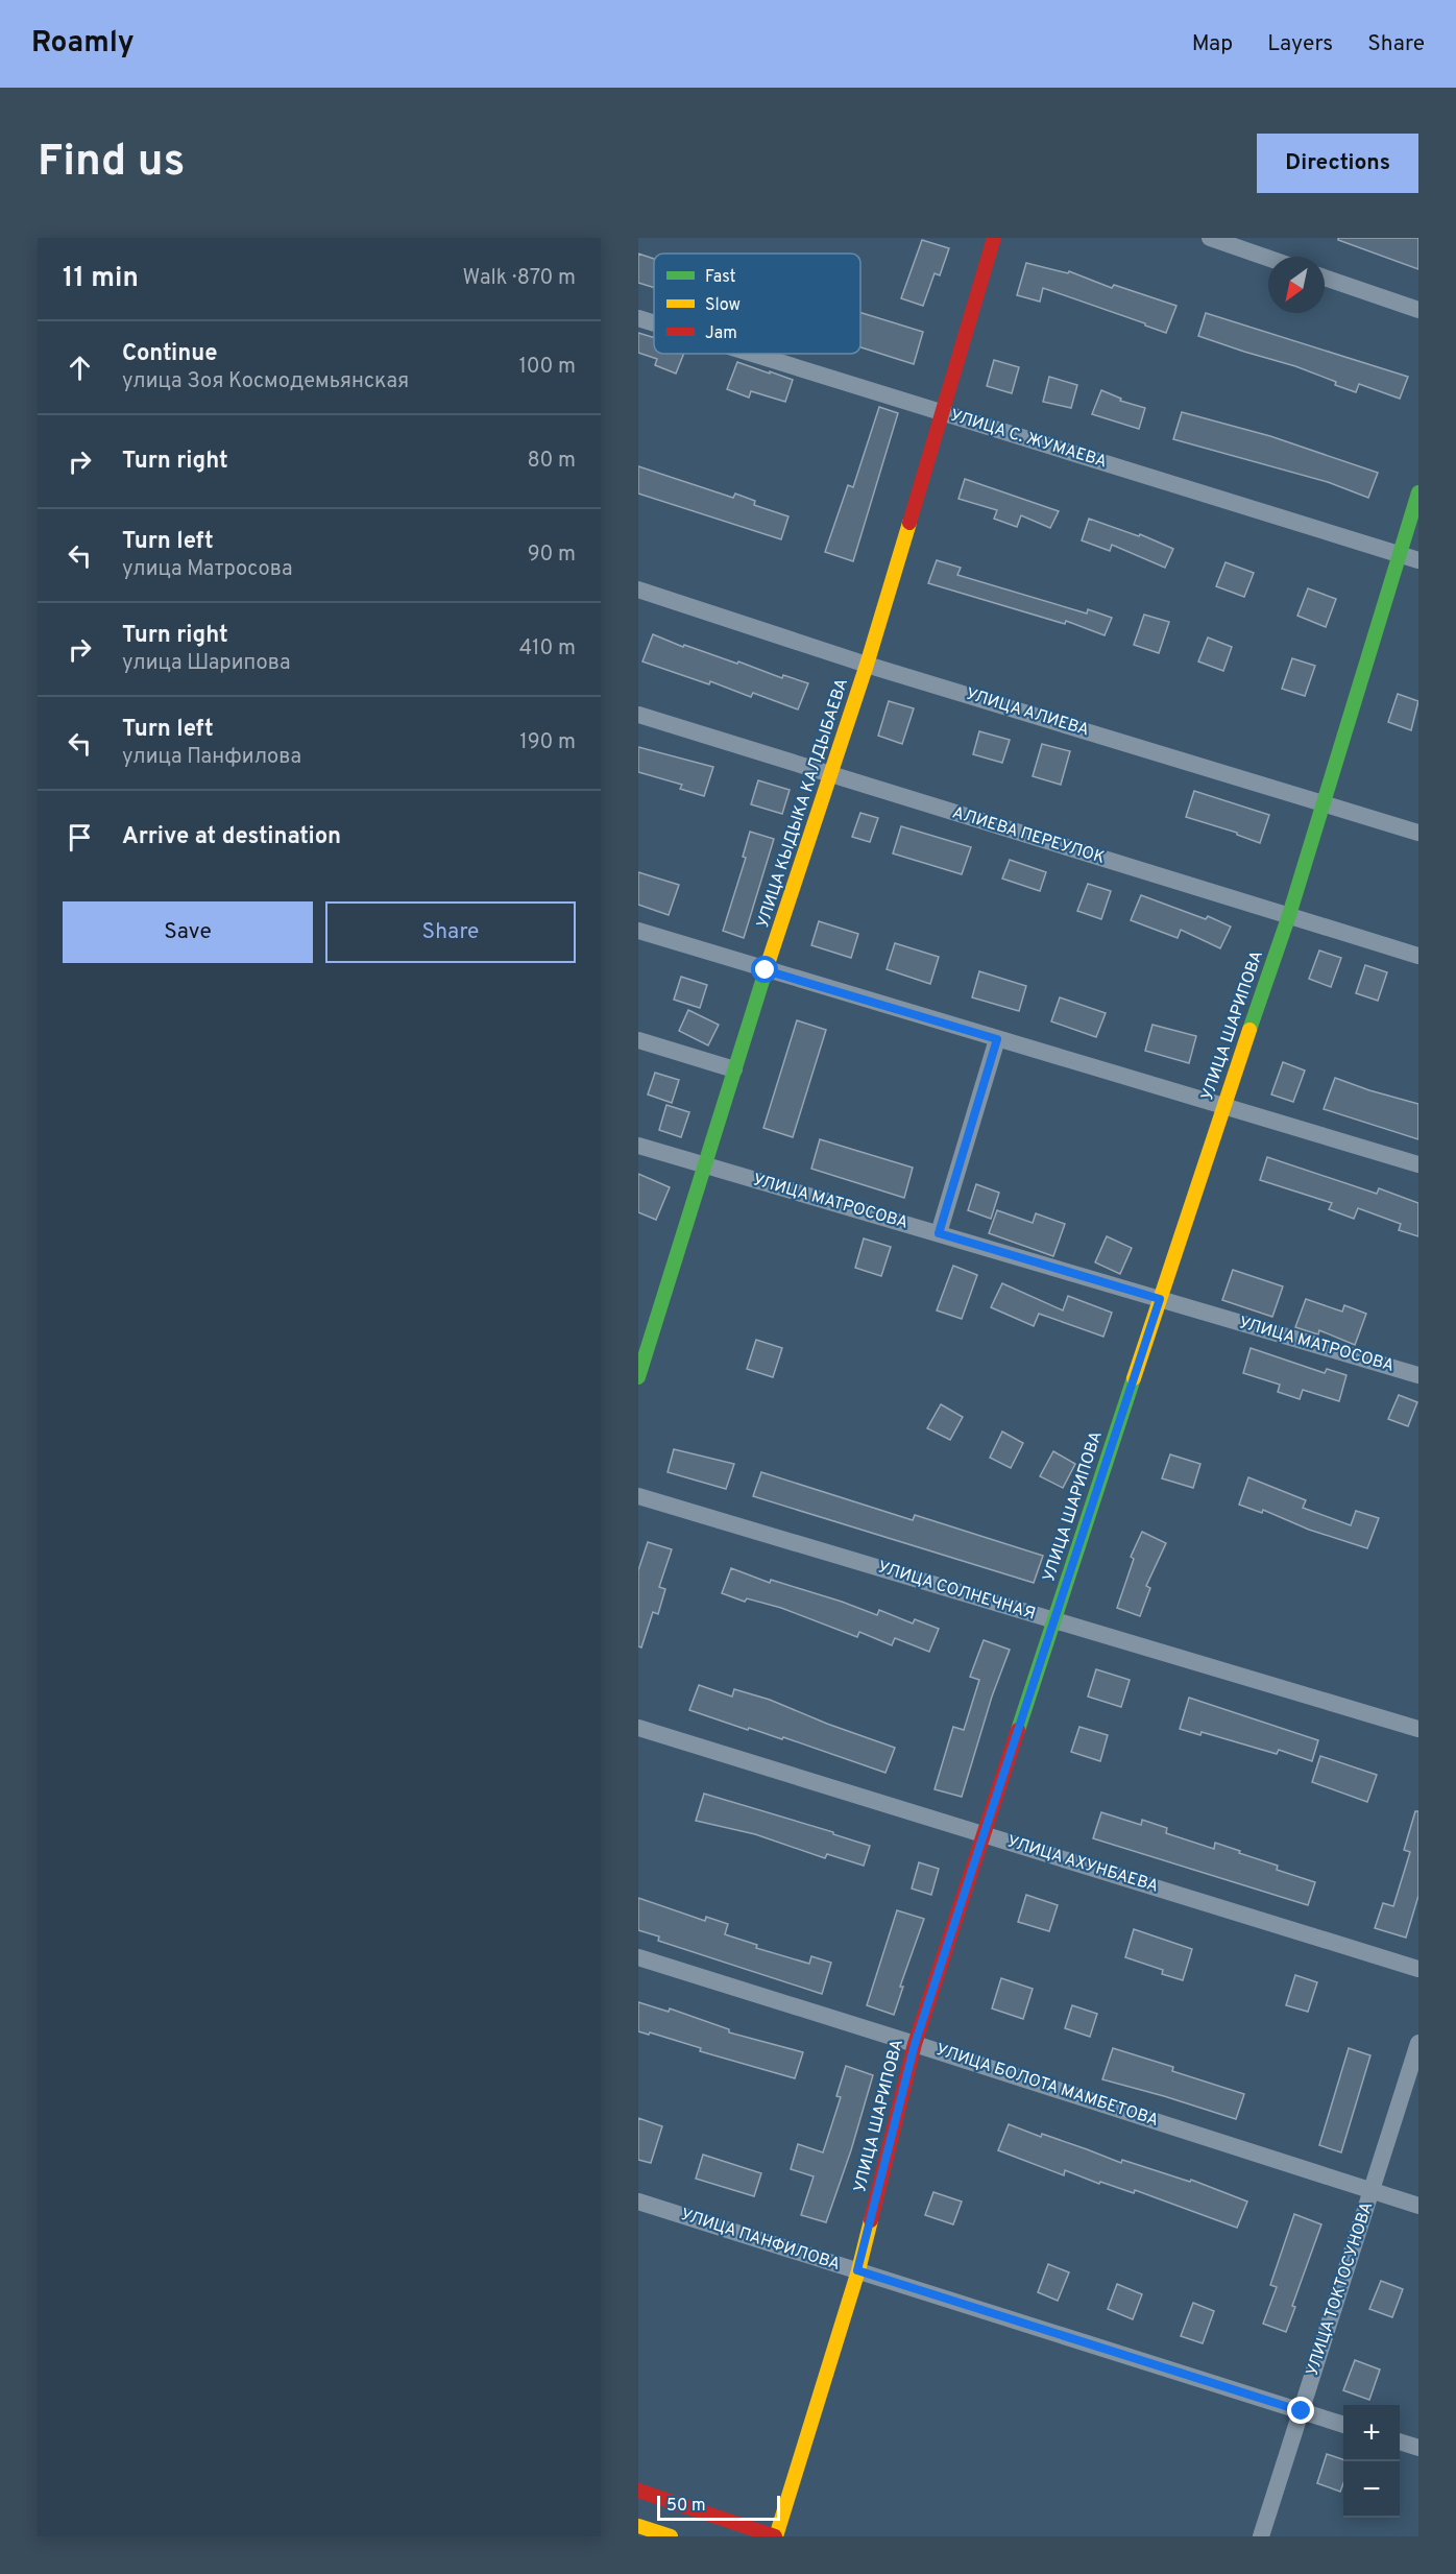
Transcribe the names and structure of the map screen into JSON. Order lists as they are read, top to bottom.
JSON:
{
  "streets": {
    "street": [
      "УЛИЦА С. ЖУМАЕВА",
      "УЛИЦА АЛИЕВА",
      "УЛИЦА КЫДЫКА КАЛДЫБАЕВА",
      "АЛИЕВА ПЕРЕУЛОК",
      "УЛИЦА ШАРИПОВА",
      "УЛИЦА МАТРОСОВА",
      "УЛИЦА СОЛНЕЧНАЯ",
      "УЛИЦА АХУНБАЕВА",
      "УЛИЦА БОЛОТА МАМБЕТОВА",
      "УЛИЦА ПАНФИЛОВА",
      "УЛИЦА ТОКТОСУНОВА"
    ]
  },
  "crossings": [
    ["УЛИЦА С. ЖУМАЕВА", "УЛИЦА КЫДЫКА КАЛДЫБАЕВА"],
    ["УЛИЦА С. ЖУМАЕВА", "УЛИЦА ШАРИПОВА"],
    ["УЛИЦА АЛИЕВА", "УЛИЦА КЫДЫКА КАЛДЫБАЕВА"],
    ["УЛИЦА АЛИЕВА", "УЛИЦА ШАРИПОВА"],
    ["УЛИЦА КЫДЫКА КАЛДЫБАЕВА", "АЛИЕВА ПЕРЕУЛОК"],
    ["УЛИЦА КЫДЫКА КАЛДЫБАЕВА", "УЛИЦА МАТРОСОВА"],
    ["АЛИЕВА ПЕРЕУЛОК", "УЛИЦА ШАРИПОВА"],
    ["УЛИЦА ШАРИПОВА", "УЛИЦА МАТРОСОВА"],
    ["УЛИЦА ШАРИПОВА", "УЛИЦА СОЛНЕЧНАЯ"],
    ["УЛИЦА ШАРИПОВА", "УЛИЦА АХУНБАЕВА"],
    ["УЛИЦА ШАРИПОВА", "УЛИЦА БОЛОТА МАМБЕТОВА"],
    ["УЛИЦА ШАРИПОВА", "УЛИЦА ПАНФИЛОВА"],
    ["УЛИЦА БОЛОТА МАМБЕТОВА", "УЛИЦА ТОКТОСУНОВА"],
    ["УЛИЦА ПАНФИЛОВА", "УЛИЦА ТОКТОСУНОВА"]
  ],
  "legend": ["Fast", "Slow", "Jam"],
  "scale_bar": "50 m",
  "north": "bottom left",
  "page": {
    "header": "Roamly",
    "nav": ["Map", "Layers", "Share"],
    "buttons": [
      "Directions",
      ["Save", "Share"]
    ],
    "title": "Find us",
    "heading": ["11 min", "Walk · 870 m"],
    "list": [
      ["Continue", "улица Зоя Космодемьянская", "100 m"],
      ["Turn right", "80 m"],
      ["Turn left", "улица Матросова", "90 m"],
      ["Turn right", "улица Шарипова", "410 m"],
      ["Turn left", "улица Панфилова", "190 m"],
      "Arrive at destination"
    ],
    "map_buttons": ["+", "−"],
    "scale": "50 m"
  }
}
